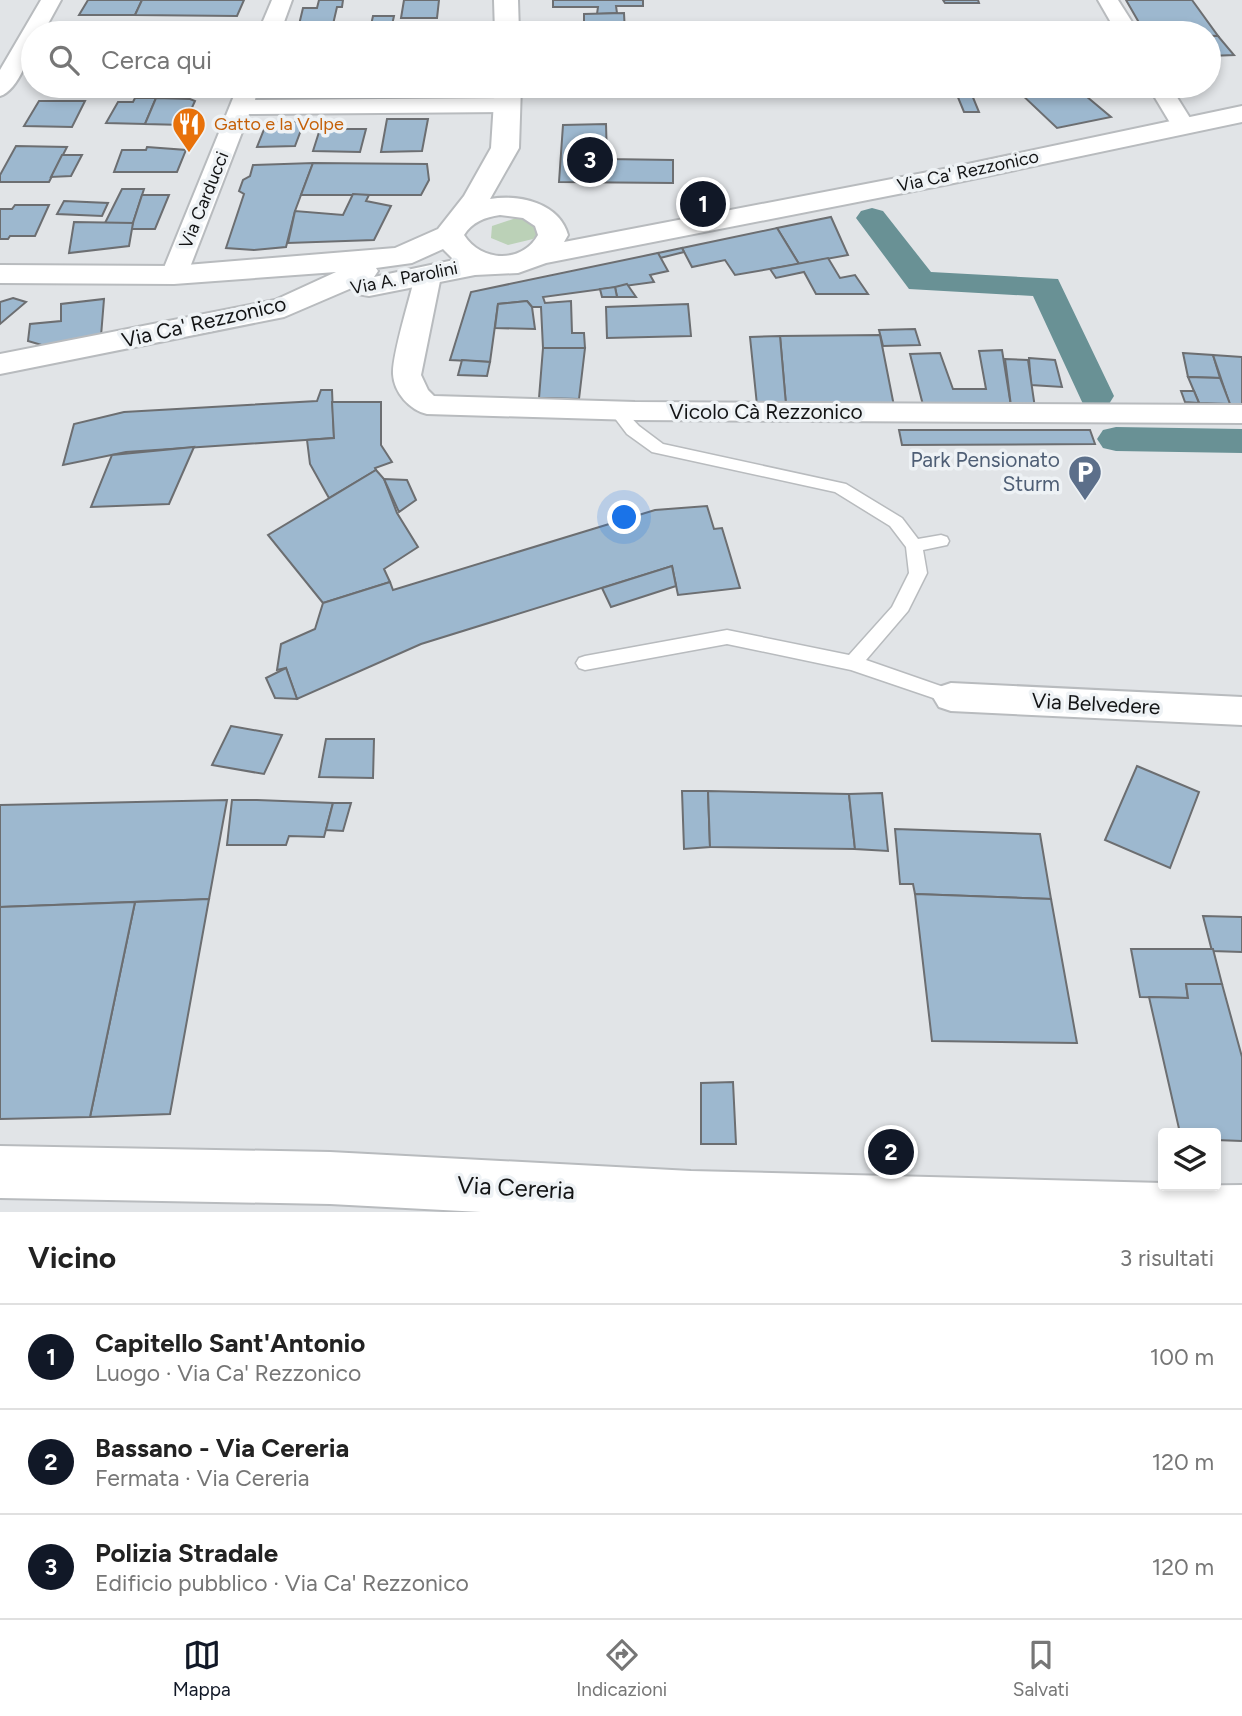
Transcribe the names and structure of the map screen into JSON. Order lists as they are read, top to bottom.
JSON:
{
  "streets": {
    "main road": ["Via Ca' Rezzonico", "Via A. Parolini", "Via Cereria"],
    "street": ["Via Carducci", "Vicolo Cà Rezzonico", "Via Belvedere"]
  },
  "crossings": [
    ["Via Ca' Rezzonico", "Via A. Parolini"],
    ["Via Carducci", "Via A. Parolini"],
    ["Via A. Parolini", "Vicolo Cà Rezzonico"]
  ],
  "places": {
    "restaurant": ["Gatto e la Volpe"],
    "parking": ["Park Pensionato Sturm"]
  },
  "page": {
    "search": "Cerca qui",
    "pins": ["3", "1", "2"],
    "heading": ["Vicino", "3 risultati"],
    "list": [
      {
        "mark": "1",
        "name": "Capitello Sant'Antonio",
        "note": "Luogo · Via Ca' Rezzonico",
        "value": "100 m"
      },
      {
        "mark": "2",
        "name": "Bassano - Via Cereria",
        "note": "Fermata · Via Cereria",
        "value": "120 m"
      },
      {
        "mark": "3",
        "name": "Polizia Stradale",
        "note": "Edificio pubblico · Via Ca' Rezzonico",
        "value": "120 m"
      }
    ],
    "nav": ["Mappa", "Indicazioni", "Salvati"]
  }
}
